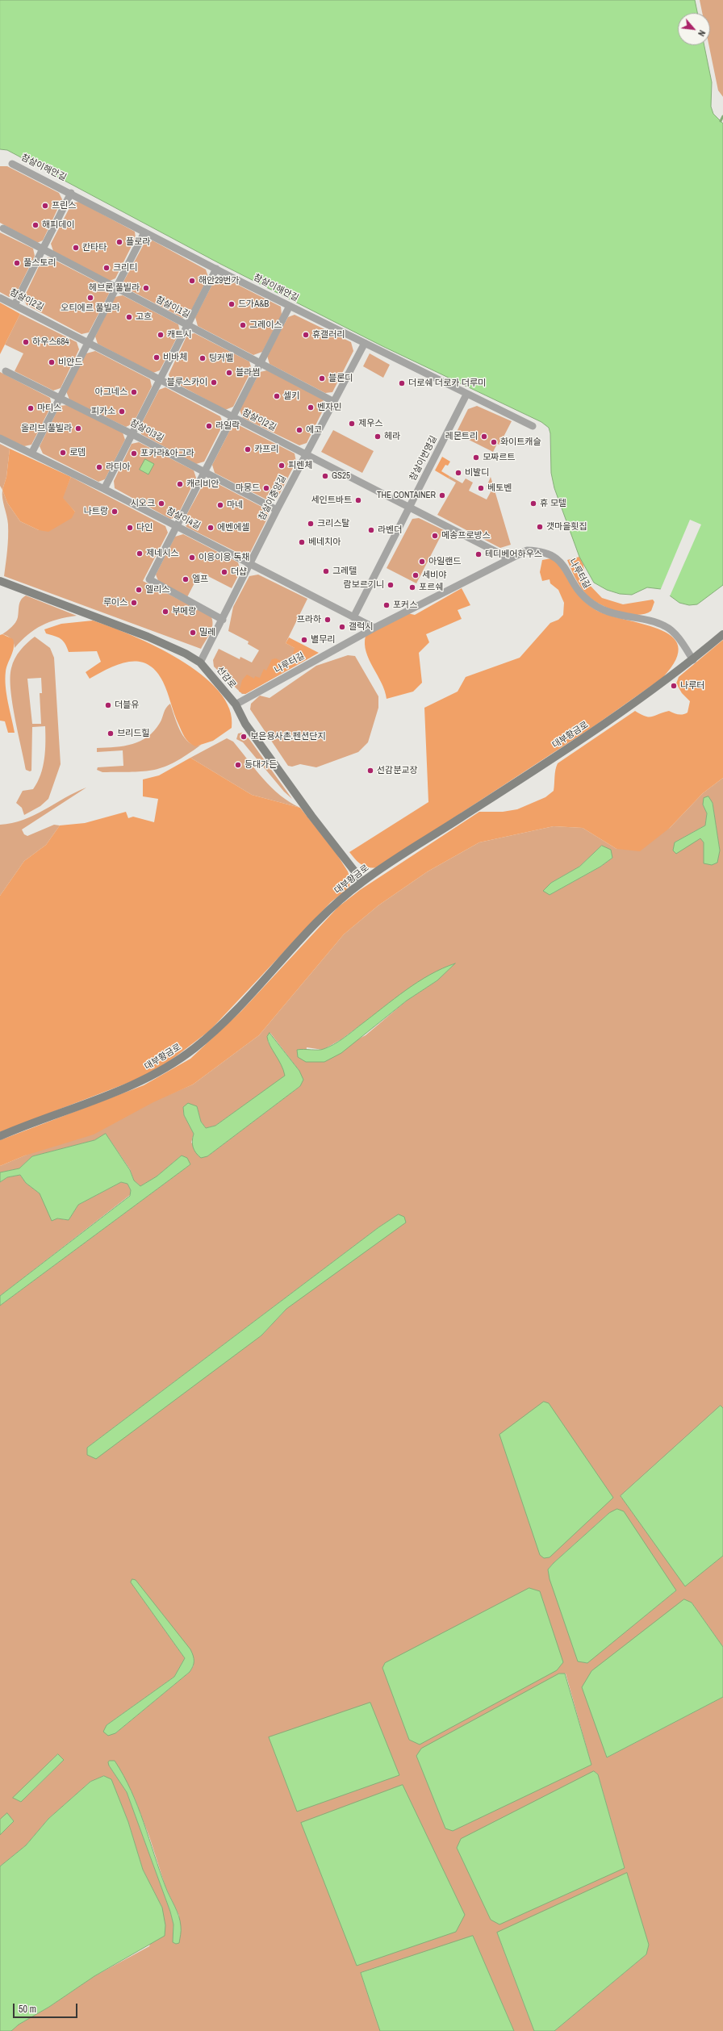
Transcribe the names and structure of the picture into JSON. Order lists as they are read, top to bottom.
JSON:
{
  "streets": {
    "main road": ["선감로", "대부황금로"],
    "street": [
      "참살이해안길",
      "참살이2길",
      "참살이1길",
      "참살이3길",
      "참살이번영길",
      "참살이중앙길",
      "참살이4길",
      "나루터길"
    ]
  },
  "crossings": [
    ["참살이해안길", "참살이번영길"],
    ["참살이해안길", "참살이중앙길"],
    ["참살이2길", "참살이번영길"],
    ["참살이2길", "참살이중앙길"],
    ["참살이2길", "나루터길"],
    ["참살이1길", "참살이중앙길"],
    ["참살이3길", "참살이중앙길"],
    ["참살이번영길", "참살이4길"],
    ["참살이중앙길", "참살이4길"],
    ["참살이중앙길", "선감로"],
    ["참살이4길", "나루터길"],
    ["나루터길", "선감로"],
    ["나루터길", "대부황금로"],
    ["선감로", "대부황금로"]
  ],
  "places": [
    "프린스",
    "해피데이",
    "플로라",
    "칸타타",
    "풀스토리",
    "크리티",
    "해안29번가",
    "헤브론 풀빌라",
    "오티에르 풀빌라",
    "드가A&B",
    "고흐",
    "그레이스",
    "캐트시",
    "휴갤러리",
    "하우스684",
    "비바체",
    "팅커벨",
    "비얀드",
    "블라썸",
    "블론디",
    "블루스카이",
    "더로쉐 더로카 더루미",
    "아그네스",
    "셀키",
    "벤자민",
    "마티스",
    "피카소",
    "제우스",
    "라일락",
    "올리브 풀빌라",
    "에코",
    "헤라",
    "레몬트리",
    "화이트캐슬",
    "카프리",
    "로뎀",
    "포카라&아그라",
    "모짜르트",
    "피렌체",
    "라디아",
    "비발디",
    "GS25",
    "캐리비안",
    "마몽드",
    "베토벤",
    "THE CONTAINER",
    "세인트바트",
    "시오크",
    "휴 모텔",
    "마네",
    "나트랑",
    "크리스탈",
    "갯마을횟집",
    "다인",
    "에벤에셀",
    "라벤더",
    "메송프로방스",
    "베네치아",
    "제네시스",
    "테디베어하우스",
    "이응이응 독채",
    "아일랜드",
    "그레텔",
    "더샵",
    "세비야",
    "엘프",
    "람보르기니",
    "포르쉐",
    "엘리스",
    "루이스",
    "포커스",
    "부메랑",
    "프라하",
    "갤럭시",
    "밀레",
    "별무리",
    "나루터",
    "더블유",
    "브리드힐",
    "보은용사촌.펜션단지",
    "등대가든",
    "선감분교장"
  ],
  "scale_bar": "50 m",
  "north": "bottom right"
}
